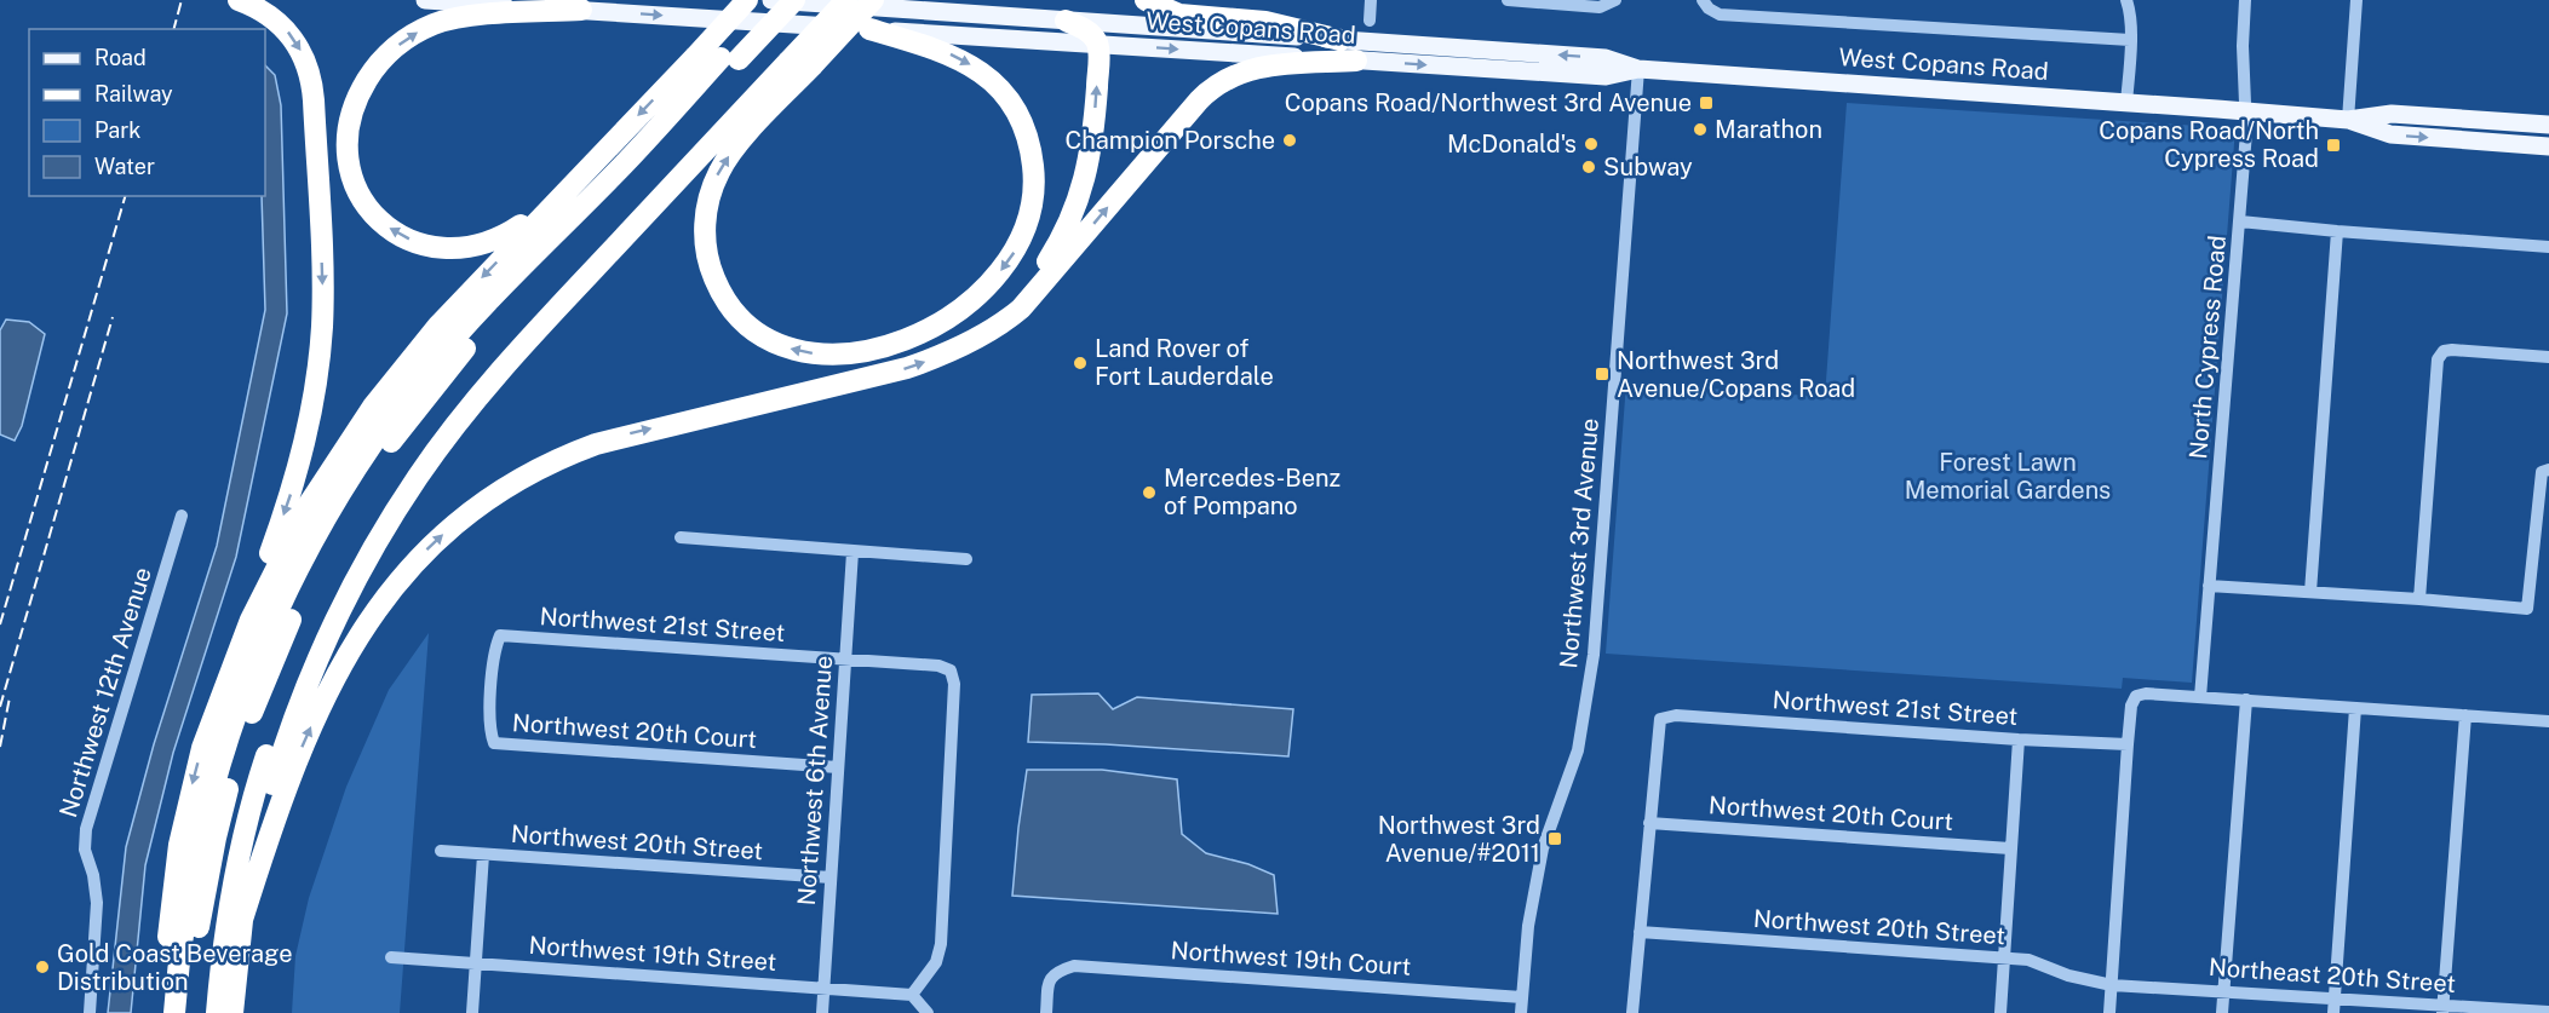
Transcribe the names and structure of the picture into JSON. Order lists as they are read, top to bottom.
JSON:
{
  "streets": {
    "main road": ["West Copans Road"],
    "street": [
      "North Cypress Road",
      "Northwest 3rd Avenue",
      "Northwest 21st Street",
      "Northwest 12th Avenue",
      "Northwest 20th Court",
      "Northwest 6th Avenue",
      "Northwest 20th Street",
      "Northwest 19th Street",
      "Northwest 19th Court",
      "Northeast 20th Street"
    ]
  },
  "crossings": [
    ["West Copans Road", "North Cypress Road"],
    ["West Copans Road", "Northwest 3rd Avenue"],
    ["Northwest 3rd Avenue", "Northwest 19th Court"],
    ["Northwest 21st Street", "Northwest 20th Court"],
    ["Northwest 21st Street", "Northwest 6th Avenue"],
    ["Northwest 21st Street", "Northwest 19th Street"],
    ["Northwest 20th Court", "Northwest 6th Avenue"],
    ["Northwest 6th Avenue", "Northwest 20th Street"],
    ["Northwest 6th Avenue", "Northwest 19th Street"],
    ["Northwest 20th Street", "Northeast 20th Street"]
  ],
  "parks": ["Forest Lawn Memorial Gardens"],
  "places": {
    "transit": [
      "Copans Road/Northwest 3rd Avenue",
      "Copans Road/North Cypress Road",
      "Northwest 3rd Avenue/Copans Road",
      "Northwest 3rd Avenue/#2011"
    ],
    "other": [
      "Marathon",
      "Champion Porsche",
      "McDonald's",
      "Subway",
      "Land Rover of Fort Lauderdale",
      "Mercedes-Benz of Pompano",
      "Gold Coast Beverage Distribution"
    ]
  },
  "legend": [
    "Road",
    "Railway",
    "Park",
    "Water"
  ]
}
